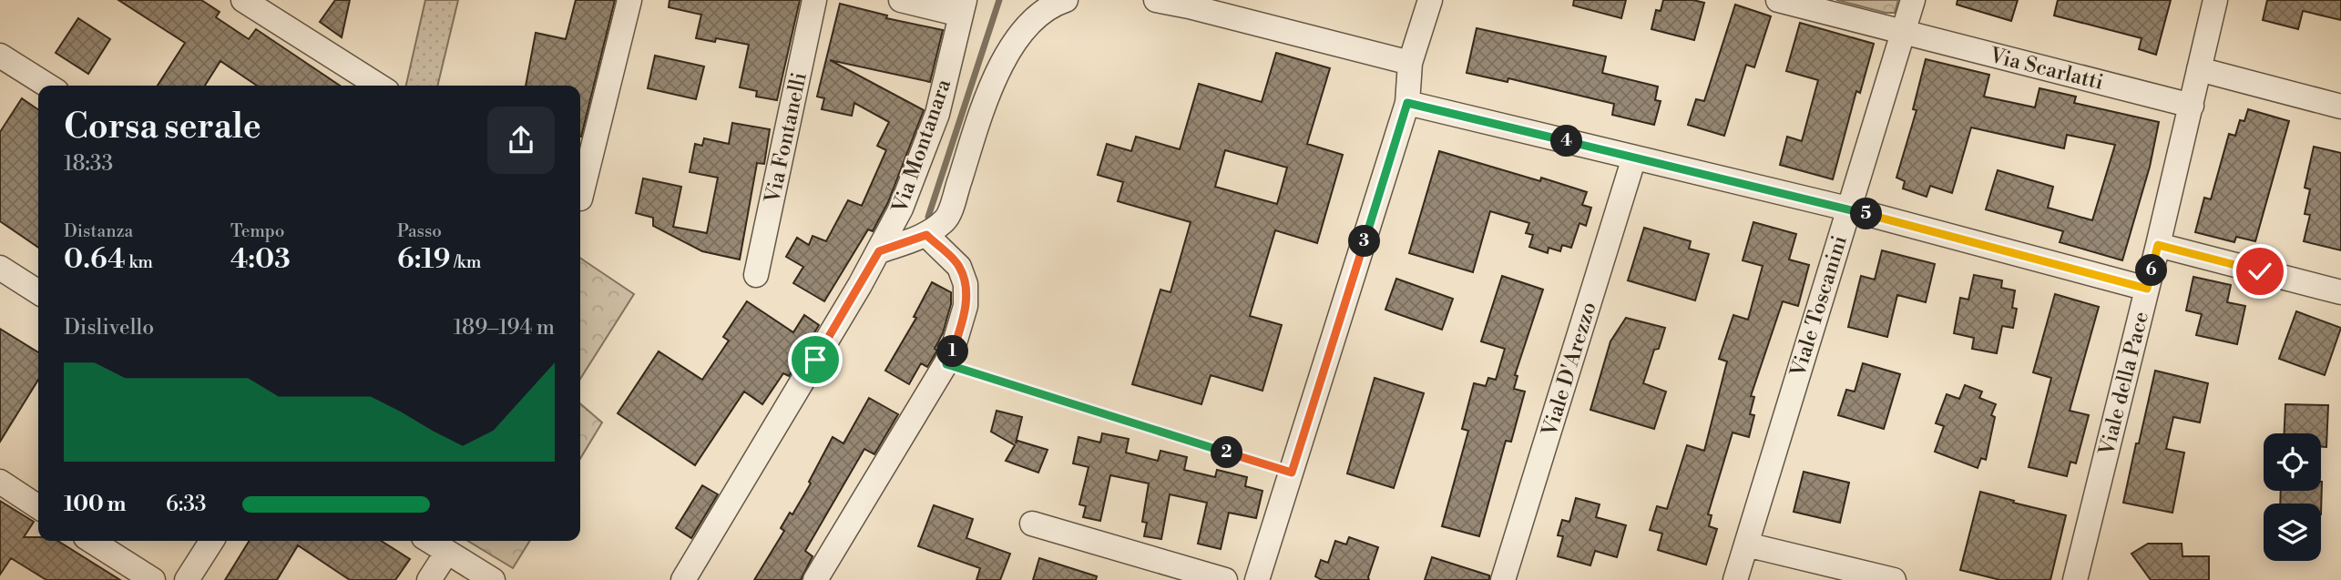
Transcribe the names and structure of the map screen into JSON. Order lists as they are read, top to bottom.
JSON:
{
  "streets": {
    "street": [
      "Via Scarlatti",
      "Via Fontanelli",
      "Via Montanara",
      "Viale Toscanini",
      "Viale D'Arezzo",
      "Viale della Pace"
    ]
  },
  "crossings": [
    ["Via Scarlatti", "Viale Toscanini"],
    ["Via Scarlatti", "Viale della Pace"]
  ],
  "page": {
    "heading": ["Corsa serale", "18:33"],
    "pins": [
      "4",
      "5",
      "3",
      "6",
      "1",
      "2"
    ],
    "stats": [
      ["Distanza", "0.64 km"],
      ["Tempo", "4:03"],
      ["Passo", "6:19 /km"]
    ],
    "chart": ["Dislivello", "189–194 m"],
    "list": [
      {
        "name": "100 m",
        "note": "6:33"
      }
    ]
  }
}
